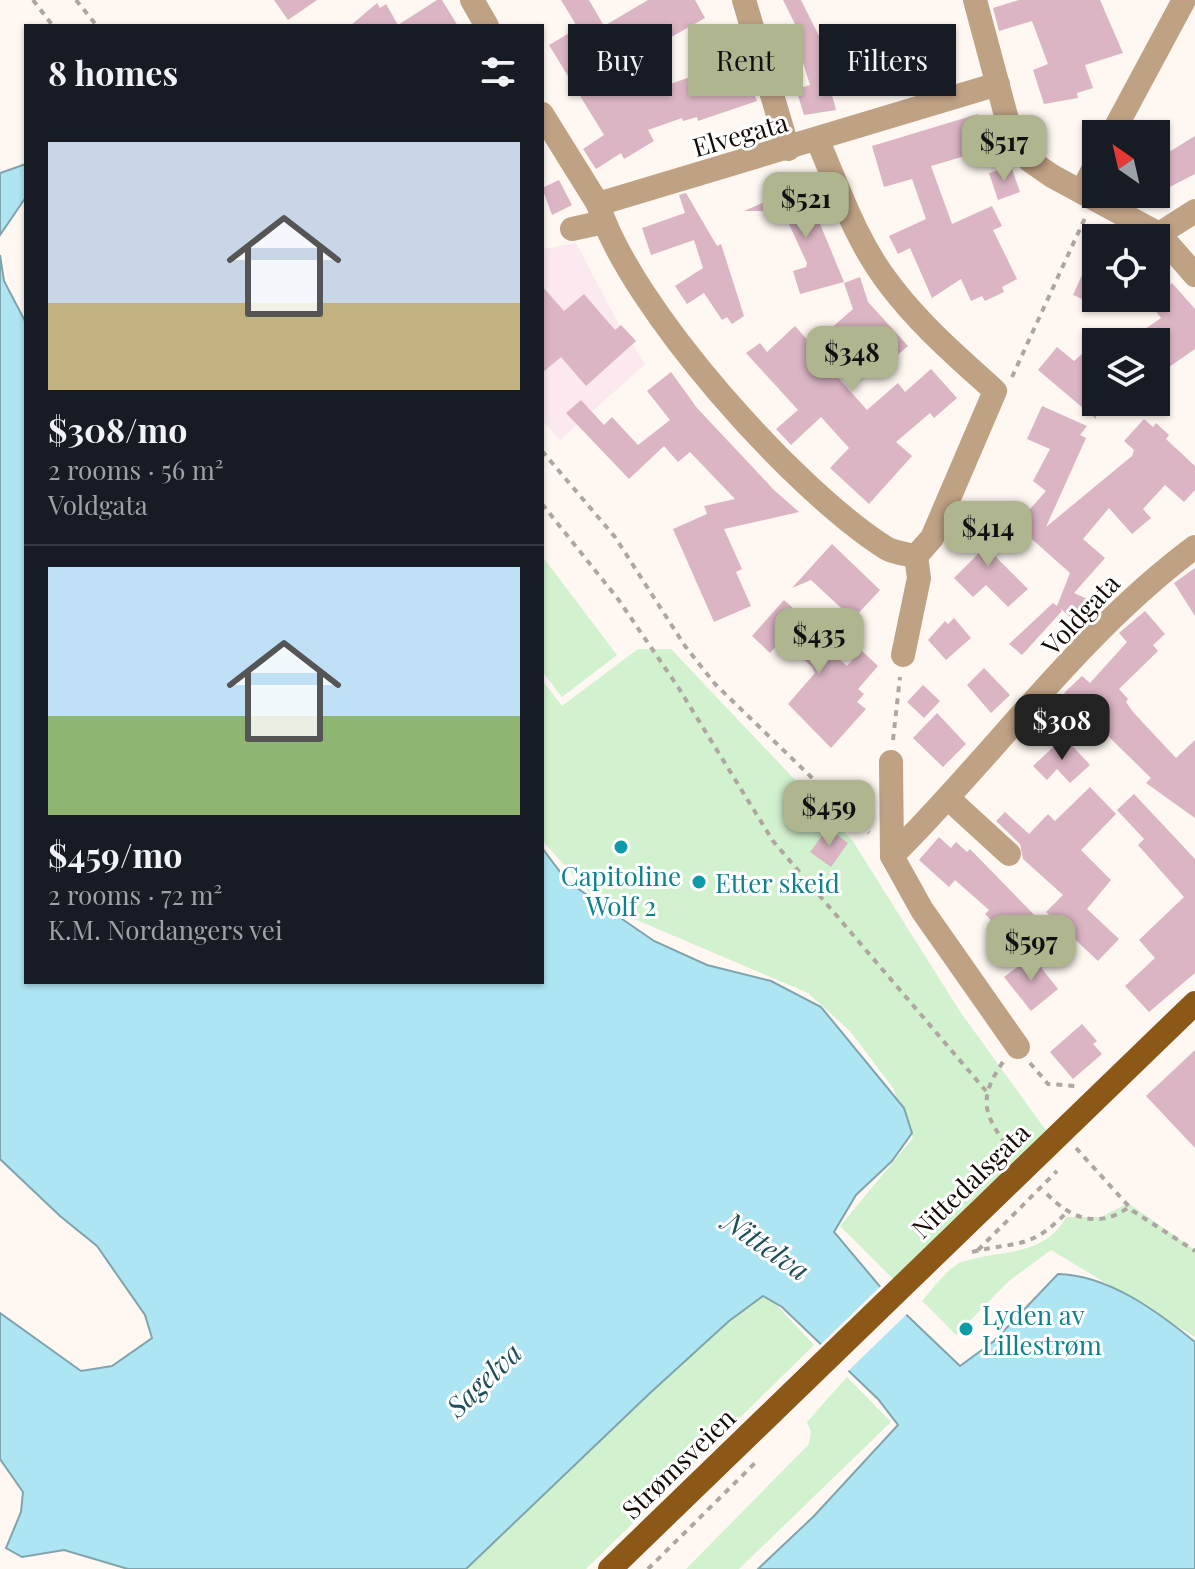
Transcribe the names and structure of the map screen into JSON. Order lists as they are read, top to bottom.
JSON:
{
  "streets": {
    "main road": ["Nittedalsgata", "Strømsveien"],
    "street": ["Elvegata", "Voldgata"]
  },
  "crossings": [
    ["Nittedalsgata", "Strømsveien"]
  ],
  "water": ["Nittelva", "Sagelva"],
  "places": ["Capitoline Wolf 2", "Etter skeid", "Lyden av Lillestrøm"],
  "north": "top left",
  "page": {
    "chip": ["Buy", "Rent", "Filters"],
    "heading": "8 homes",
    "price": [
      "$517",
      "$521",
      "$348",
      "$414",
      "$435",
      "$308",
      "$459",
      "$597"
    ],
    "list": [
      {
        "name": "$308/mo",
        "note": "2 rooms · 56 m² · Voldgata"
      },
      {
        "name": "$459/mo",
        "note": "2 rooms · 72 m² · K.M. Nordangers vei"
      }
    ]
  }
}
